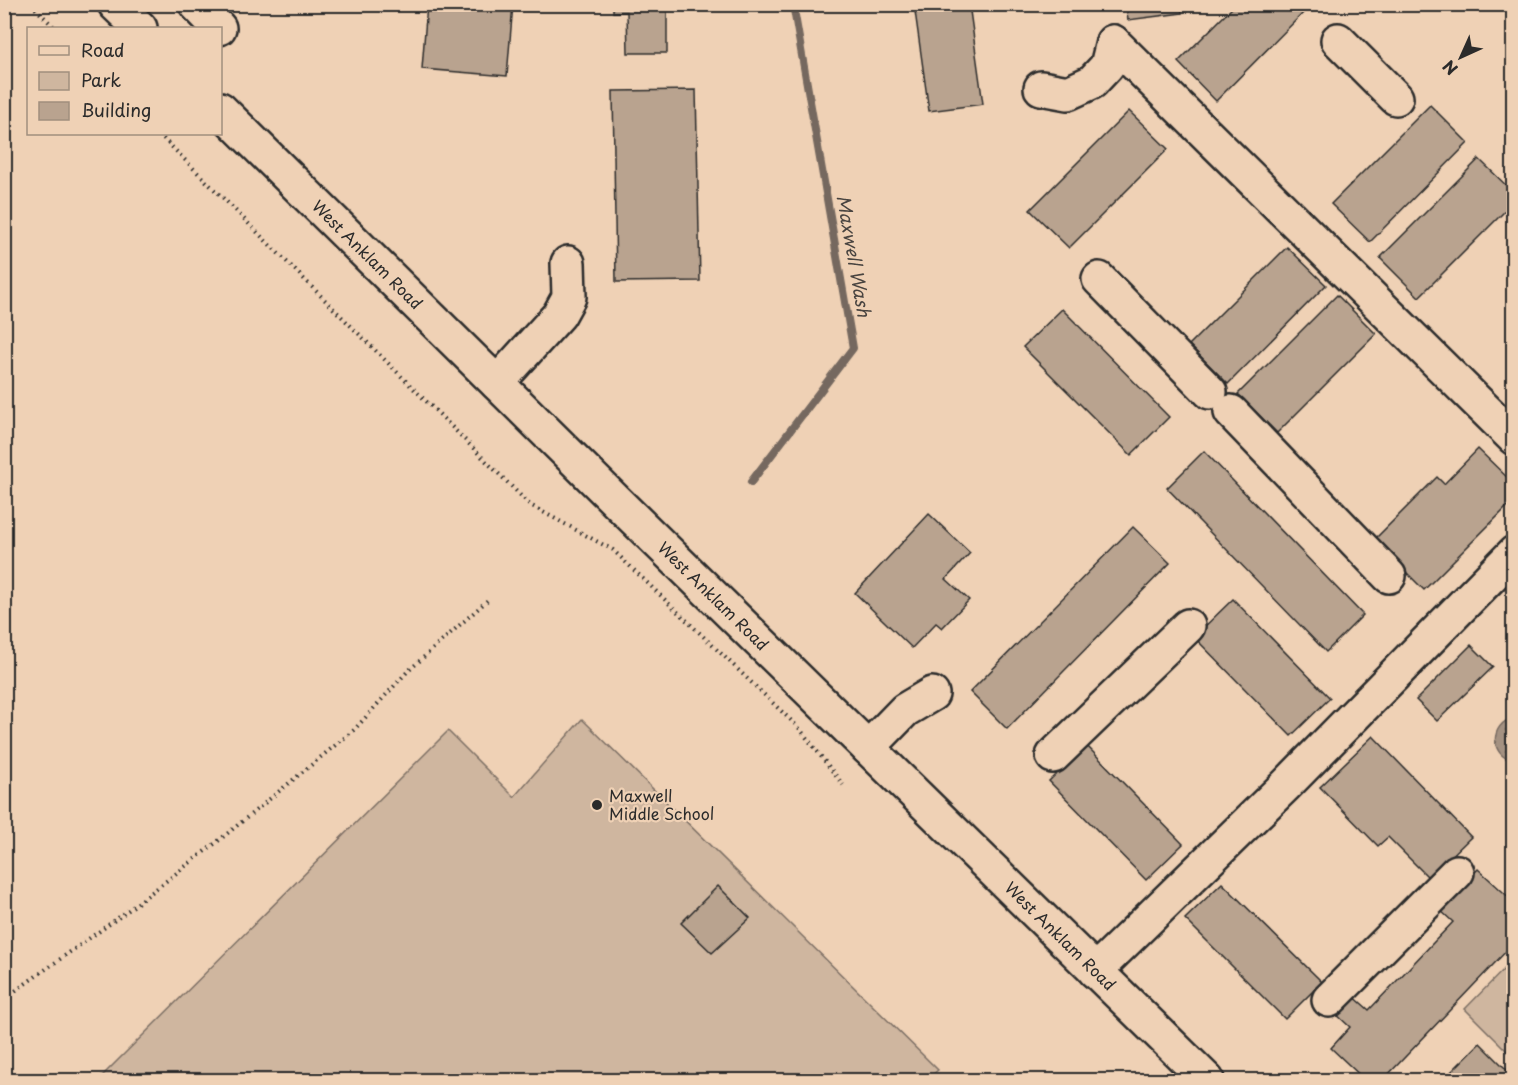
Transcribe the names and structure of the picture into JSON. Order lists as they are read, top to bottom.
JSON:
{
  "streets": {
    "main road": ["West Anklam Road"]
  },
  "water": ["Maxwell Wash"],
  "places": ["Maxwell Middle School"],
  "legend": ["Road", "Park", "Building"],
  "north": "bottom left"
}
